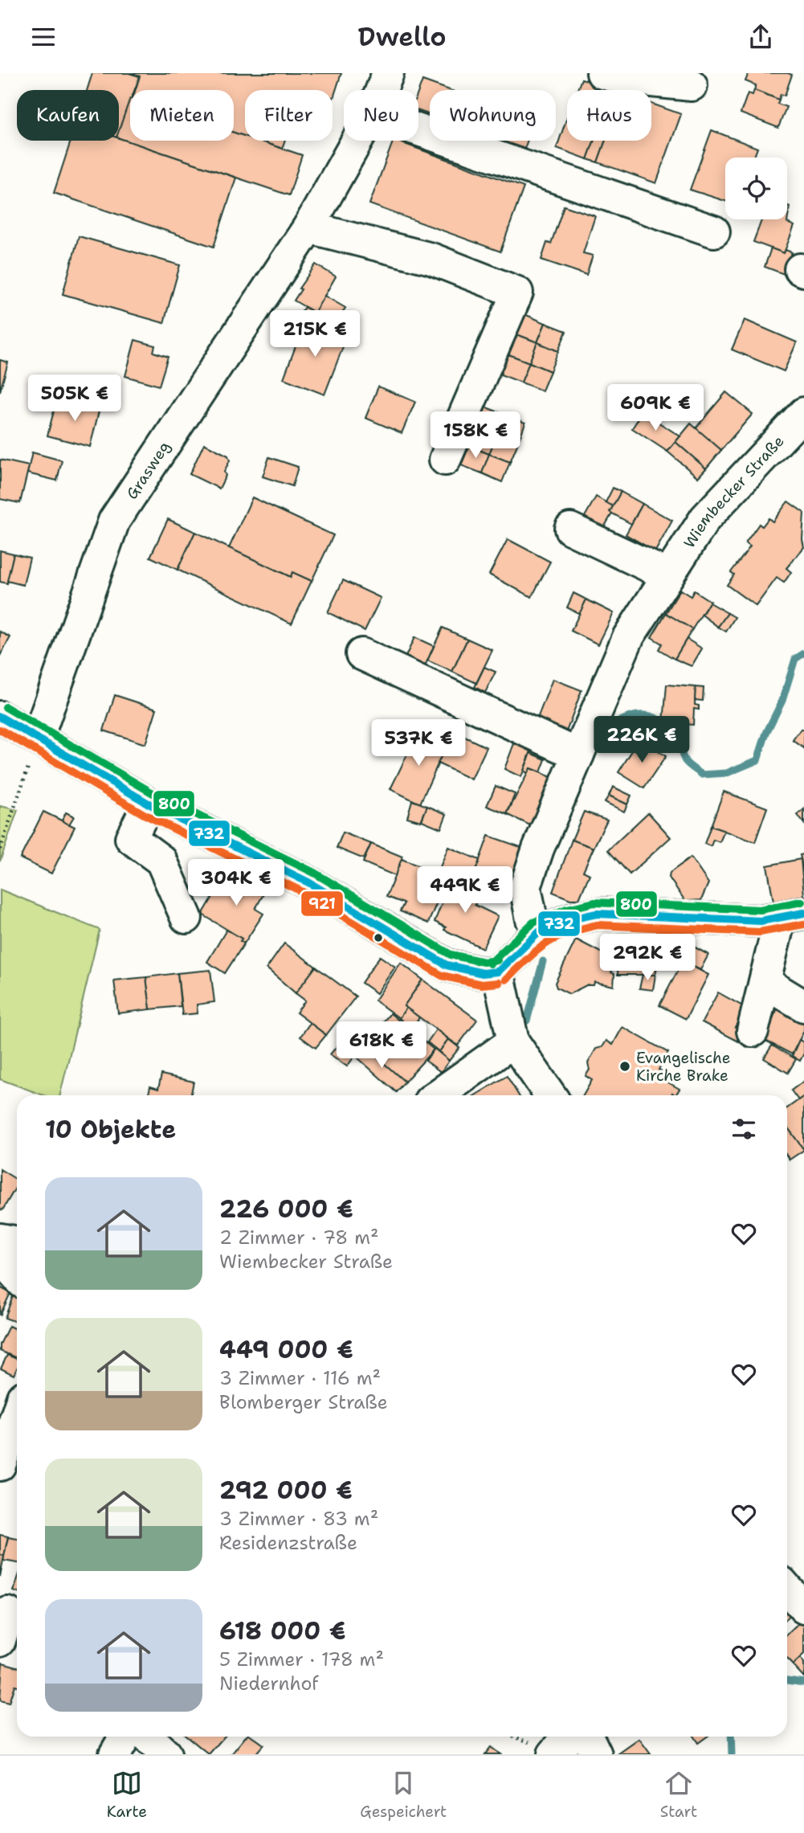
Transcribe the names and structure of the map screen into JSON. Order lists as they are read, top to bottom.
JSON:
{
  "streets": {
    "street": ["Grasweg", "Wiembecker Straße"]
  },
  "places": ["Evangelische Kirche Brake"],
  "lines": ["transit line 800", "transit line 732", "transit line 921"],
  "page": {
    "header": "Dwello",
    "chip": [
      "Kaufen",
      "Mieten",
      "Filter",
      "Neu",
      "Wohnung",
      "Haus"
    ],
    "price": [
      "215K €",
      "505K €",
      "609K €",
      "158K €",
      "226K €",
      "537K €",
      "304K €",
      "449K €",
      "292K €",
      "618K €"
    ],
    "heading": "10 Objekte",
    "list": [
      {
        "name": "226 000 €",
        "note": "2 Zimmer · 78 m² · Wiembecker Straße"
      },
      {
        "name": "449 000 €",
        "note": "3 Zimmer · 116 m² · Blomberger Straße"
      },
      {
        "name": "292 000 €",
        "note": "3 Zimmer · 83 m² · Residenzstraße"
      },
      {
        "name": "618 000 €",
        "note": "5 Zimmer · 178 m² · Niedernhof"
      }
    ],
    "tabs": ["Karte", "Gespeichert", "Start"]
  }
}
